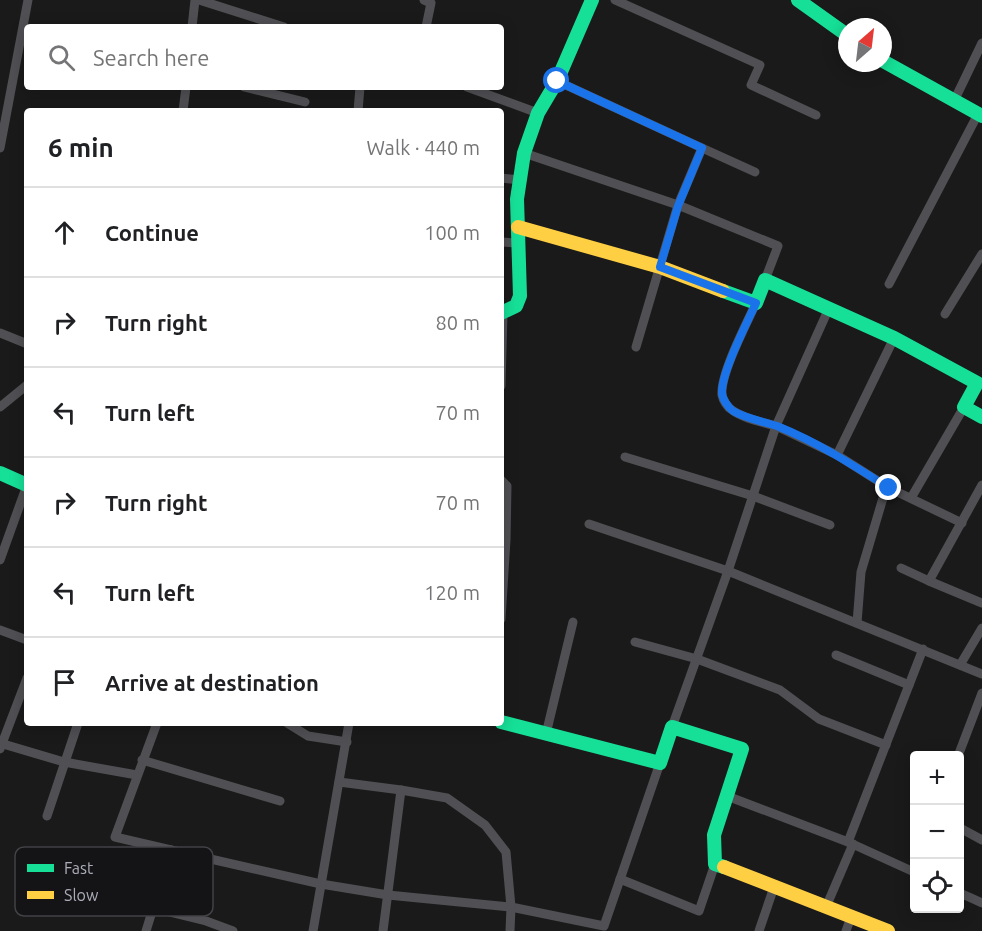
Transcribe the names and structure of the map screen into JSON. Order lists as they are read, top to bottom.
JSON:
{
  "legend": ["Fast", "Slow"],
  "north": "top right",
  "page": {
    "search": "Search here",
    "heading": ["6 min", "Walk · 440 m"],
    "list": [
      ["Continue", "100 m"],
      ["Turn right", "80 m"],
      ["Turn left", "70 m"],
      ["Turn right", "70 m"],
      ["Turn left", "120 m"],
      "Arrive at destination"
    ],
    "map_buttons": ["+", "−"]
  }
}
